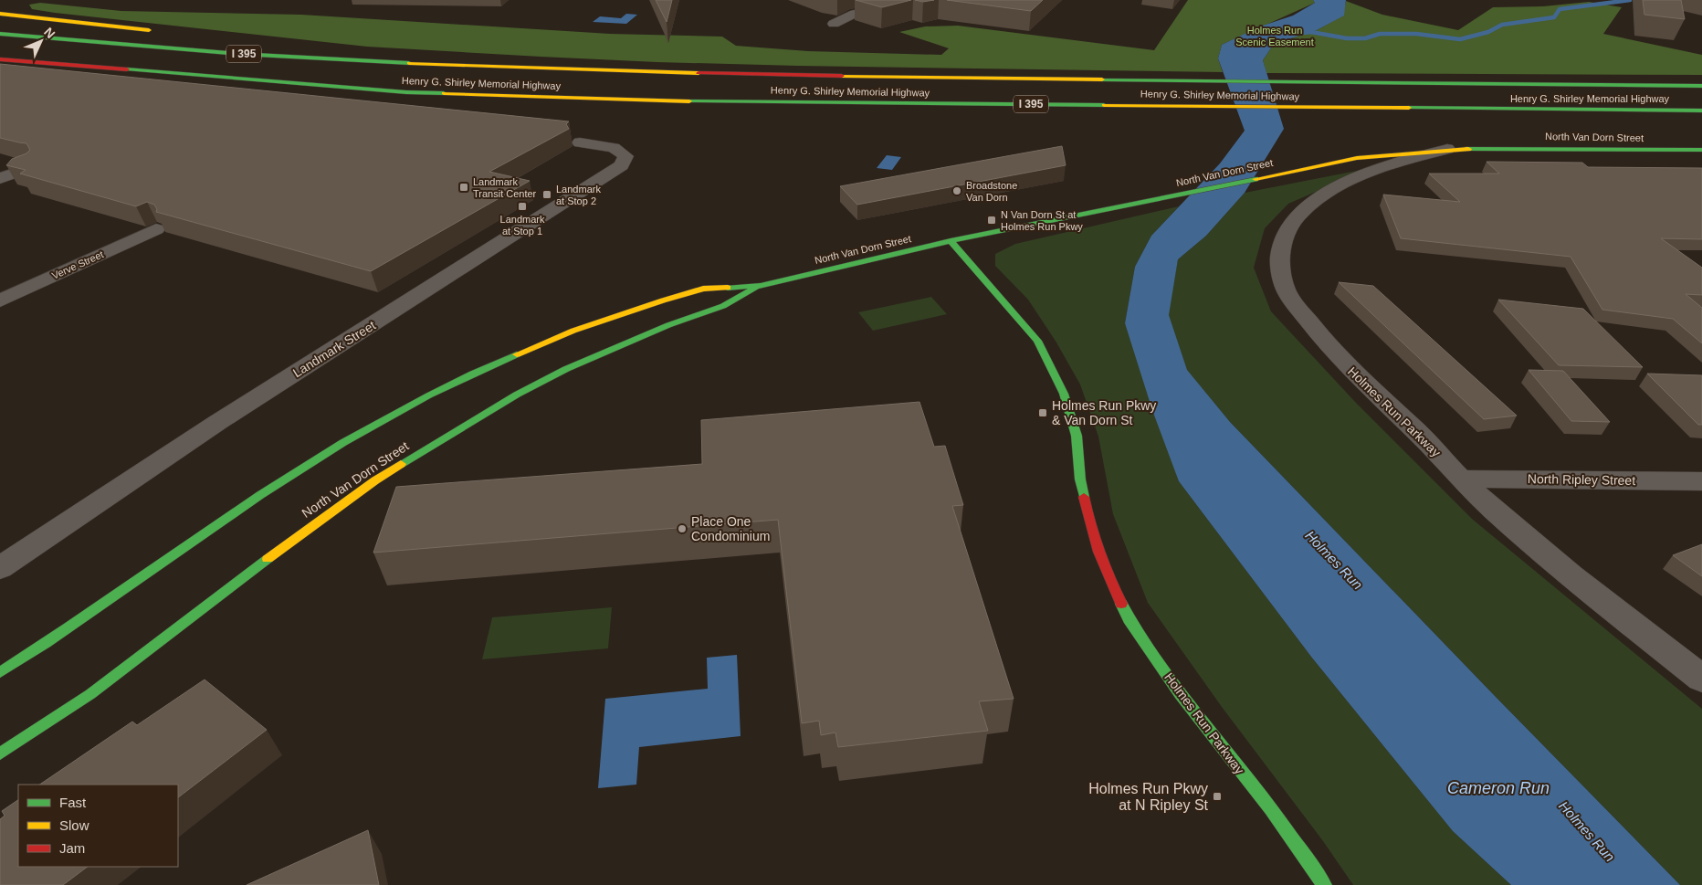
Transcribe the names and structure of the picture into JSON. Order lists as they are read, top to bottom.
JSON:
{
  "streets": {
    "main road": [
      "I 395",
      "Henry G. Shirley Memorial Highway",
      "North Van Dorn Street",
      "Holmes Run Parkway"
    ],
    "street": ["Verve Street", "Landmark Street", "North Ripley Street"]
  },
  "crossings": [
    ["North Van Dorn Street", "Holmes Run Parkway"],
    ["Holmes Run Parkway", "North Ripley Street"]
  ],
  "water": ["Holmes Run", "Cameron Run"],
  "parks": ["Holmes Run Scenic Easement"],
  "places": {
    "transit": [
      "Landmark Transit Center",
      "Landmark at Stop 2",
      "Landmark at Stop 1",
      "N Van Dorn St at Holmes Run Pkwy",
      "Holmes Run Pkwy & Van Dorn St",
      "Holmes Run Pkwy at N Ripley St"
    ],
    "other": ["Broadstone Van Dorn", "Place One Condominium"]
  },
  "legend": ["Fast", "Slow", "Jam"],
  "north": "top right"
}
